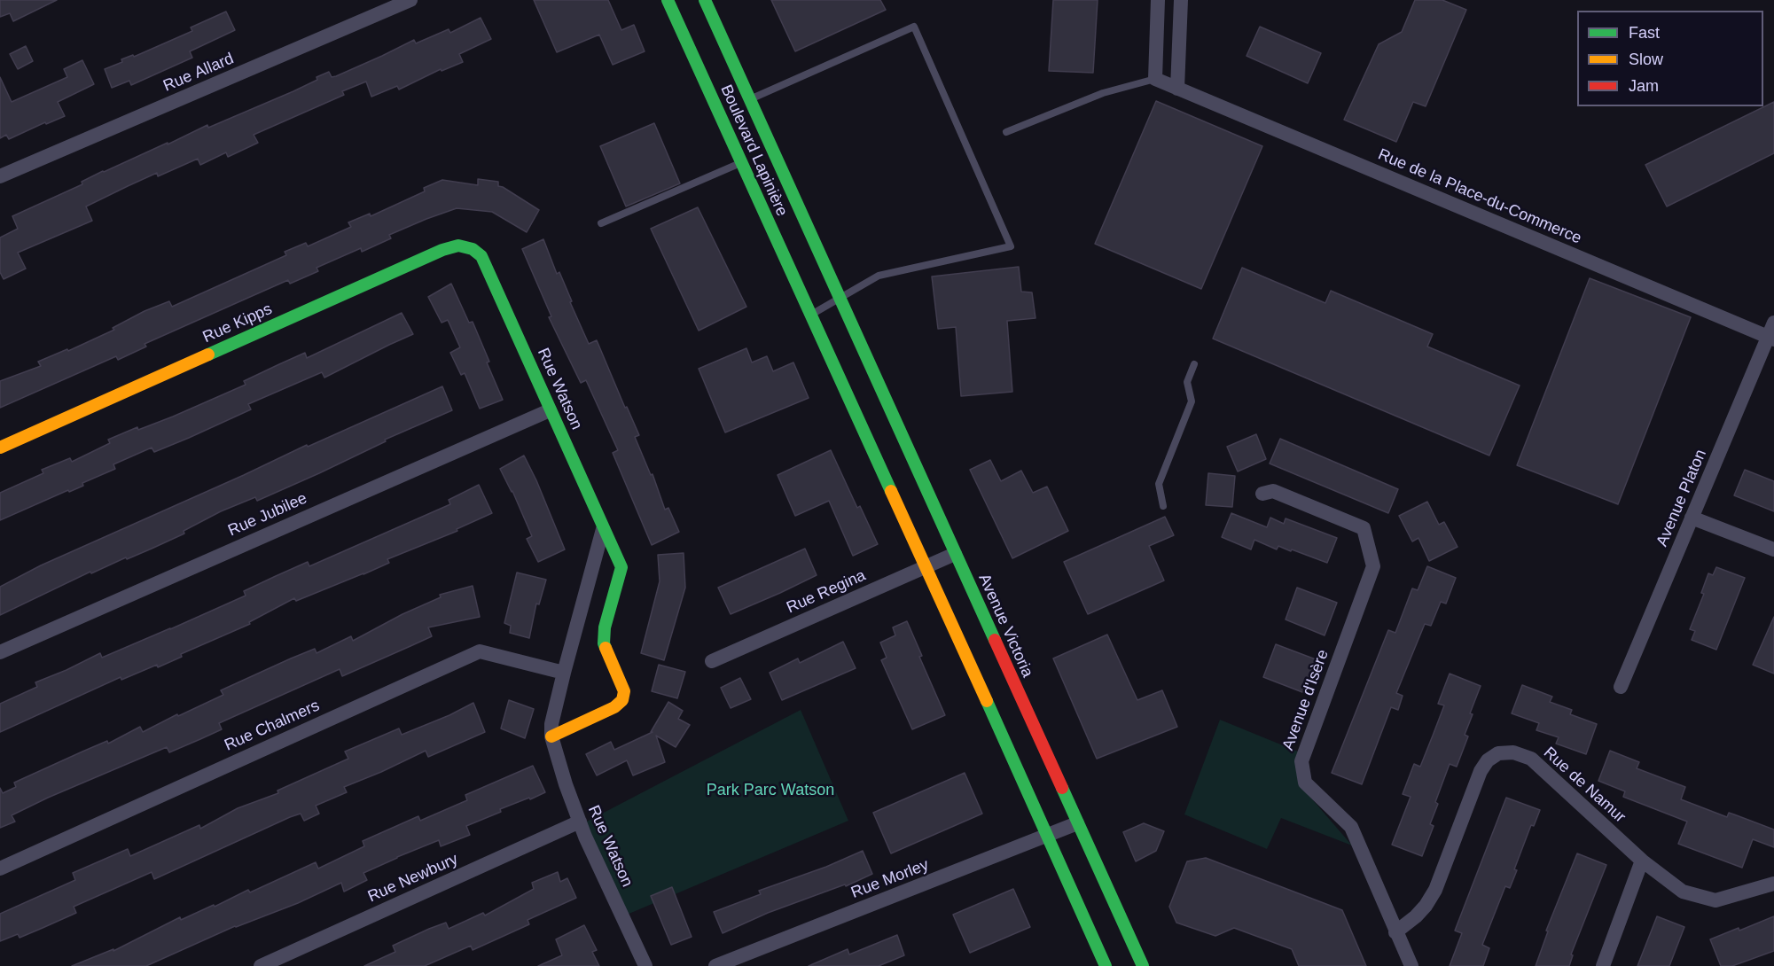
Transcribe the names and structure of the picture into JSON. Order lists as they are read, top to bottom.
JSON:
{
  "streets": {
    "main road": [
      "Boulevard Lapinière",
      "Rue Kipps",
      "Rue Watson",
      "Avenue Victoria"
    ],
    "street": [
      "Rue Allard",
      "Rue de la Place-du-Commerce",
      "Avenue Platon",
      "Rue Jubilee",
      "Rue Regina",
      "Avenue d'Isère",
      "Rue Chalmers",
      "Rue de Namur",
      "Rue Newbury",
      "Rue Morley"
    ]
  },
  "crossings": [
    ["Boulevard Lapinière", "Avenue Victoria"],
    ["Rue de la Place-du-Commerce", "Avenue Platon"],
    ["Rue Kipps", "Rue Watson"],
    ["Rue Watson", "Rue Jubilee"],
    ["Rue Watson", "Rue Chalmers"],
    ["Rue Watson", "Rue Newbury"],
    ["Rue Regina", "Avenue Victoria"],
    ["Avenue Victoria", "Rue Morley"],
    ["Avenue d'Isère", "Rue de Namur"]
  ],
  "parks": ["Park Parc Watson"],
  "legend": ["Fast", "Slow", "Jam"]
}
